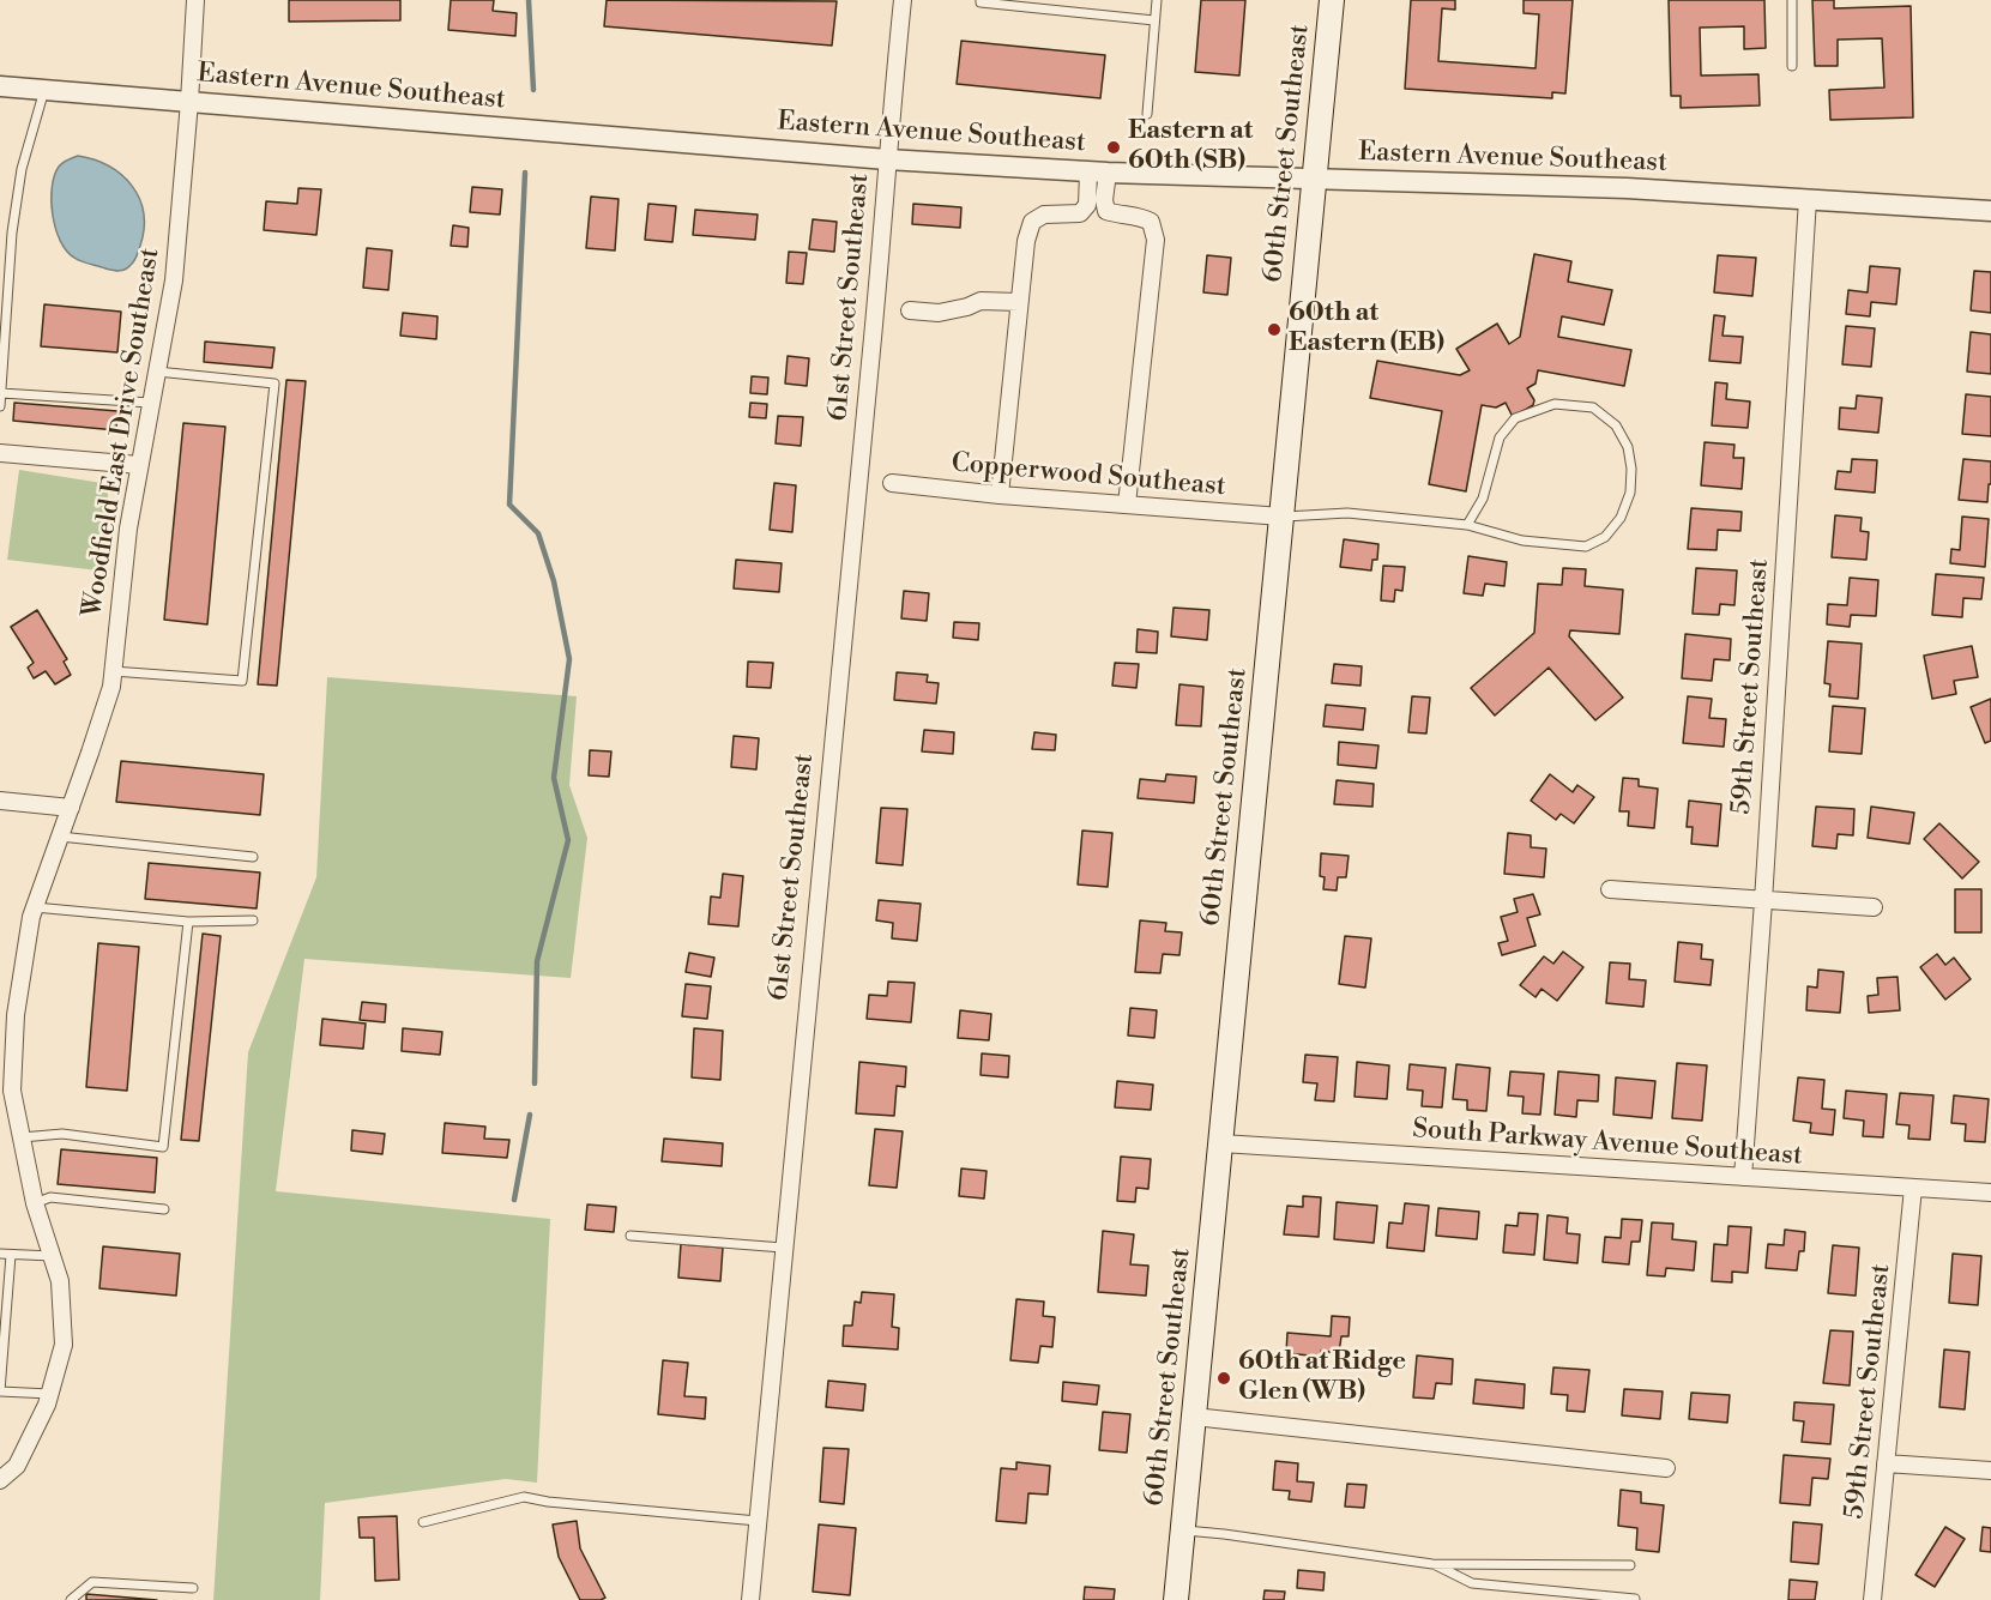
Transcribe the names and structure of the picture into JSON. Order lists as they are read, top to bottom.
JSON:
{
  "streets": {
    "main road": ["60th Street Southeast"],
    "street": [
      "Eastern Avenue Southeast",
      "61st Street Southeast",
      "Woodfield East Drive Southeast",
      "Copperwood Southeast",
      "59th Street Southeast",
      "South Parkway Avenue Southeast"
    ]
  },
  "crossings": [
    ["Eastern Avenue Southeast", "60th Street Southeast"],
    ["Eastern Avenue Southeast", "61st Street Southeast"],
    ["Eastern Avenue Southeast", "Woodfield East Drive Southeast"],
    ["Eastern Avenue Southeast", "59th Street Southeast"],
    ["60th Street Southeast", "Copperwood Southeast"],
    ["60th Street Southeast", "South Parkway Avenue Southeast"],
    ["59th Street Southeast", "South Parkway Avenue Southeast"]
  ],
  "places": ["Eastern at 60th (SB)", "60th at Eastern (EB)", "60th at Ridge Glen (WB)"]
}
